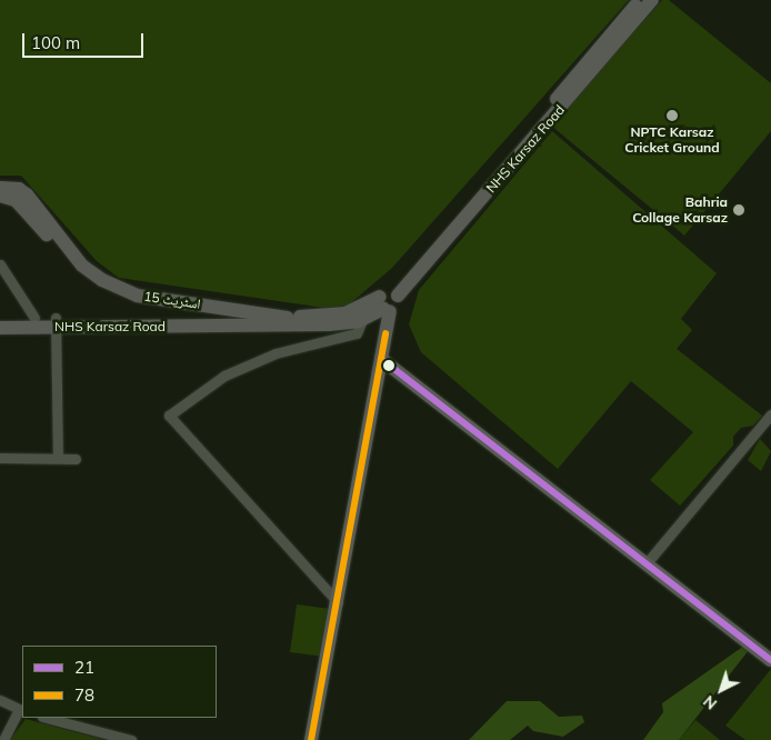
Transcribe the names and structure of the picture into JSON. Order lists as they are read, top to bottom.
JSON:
{
  "streets": {
    "street": ["NHS Karsaz Road", "اسٹریٹ 15"]
  },
  "crossings": [
    ["NHS Karsaz Road", "اسٹریٹ 15"]
  ],
  "places": ["NPTC Karsaz Cricket Ground", "Bahria Collage Karsaz"],
  "lines": ["transit line 78", "transit line 21"],
  "legend": ["21", "78"],
  "scale_bar": "100 m",
  "north": "bottom left"
}
